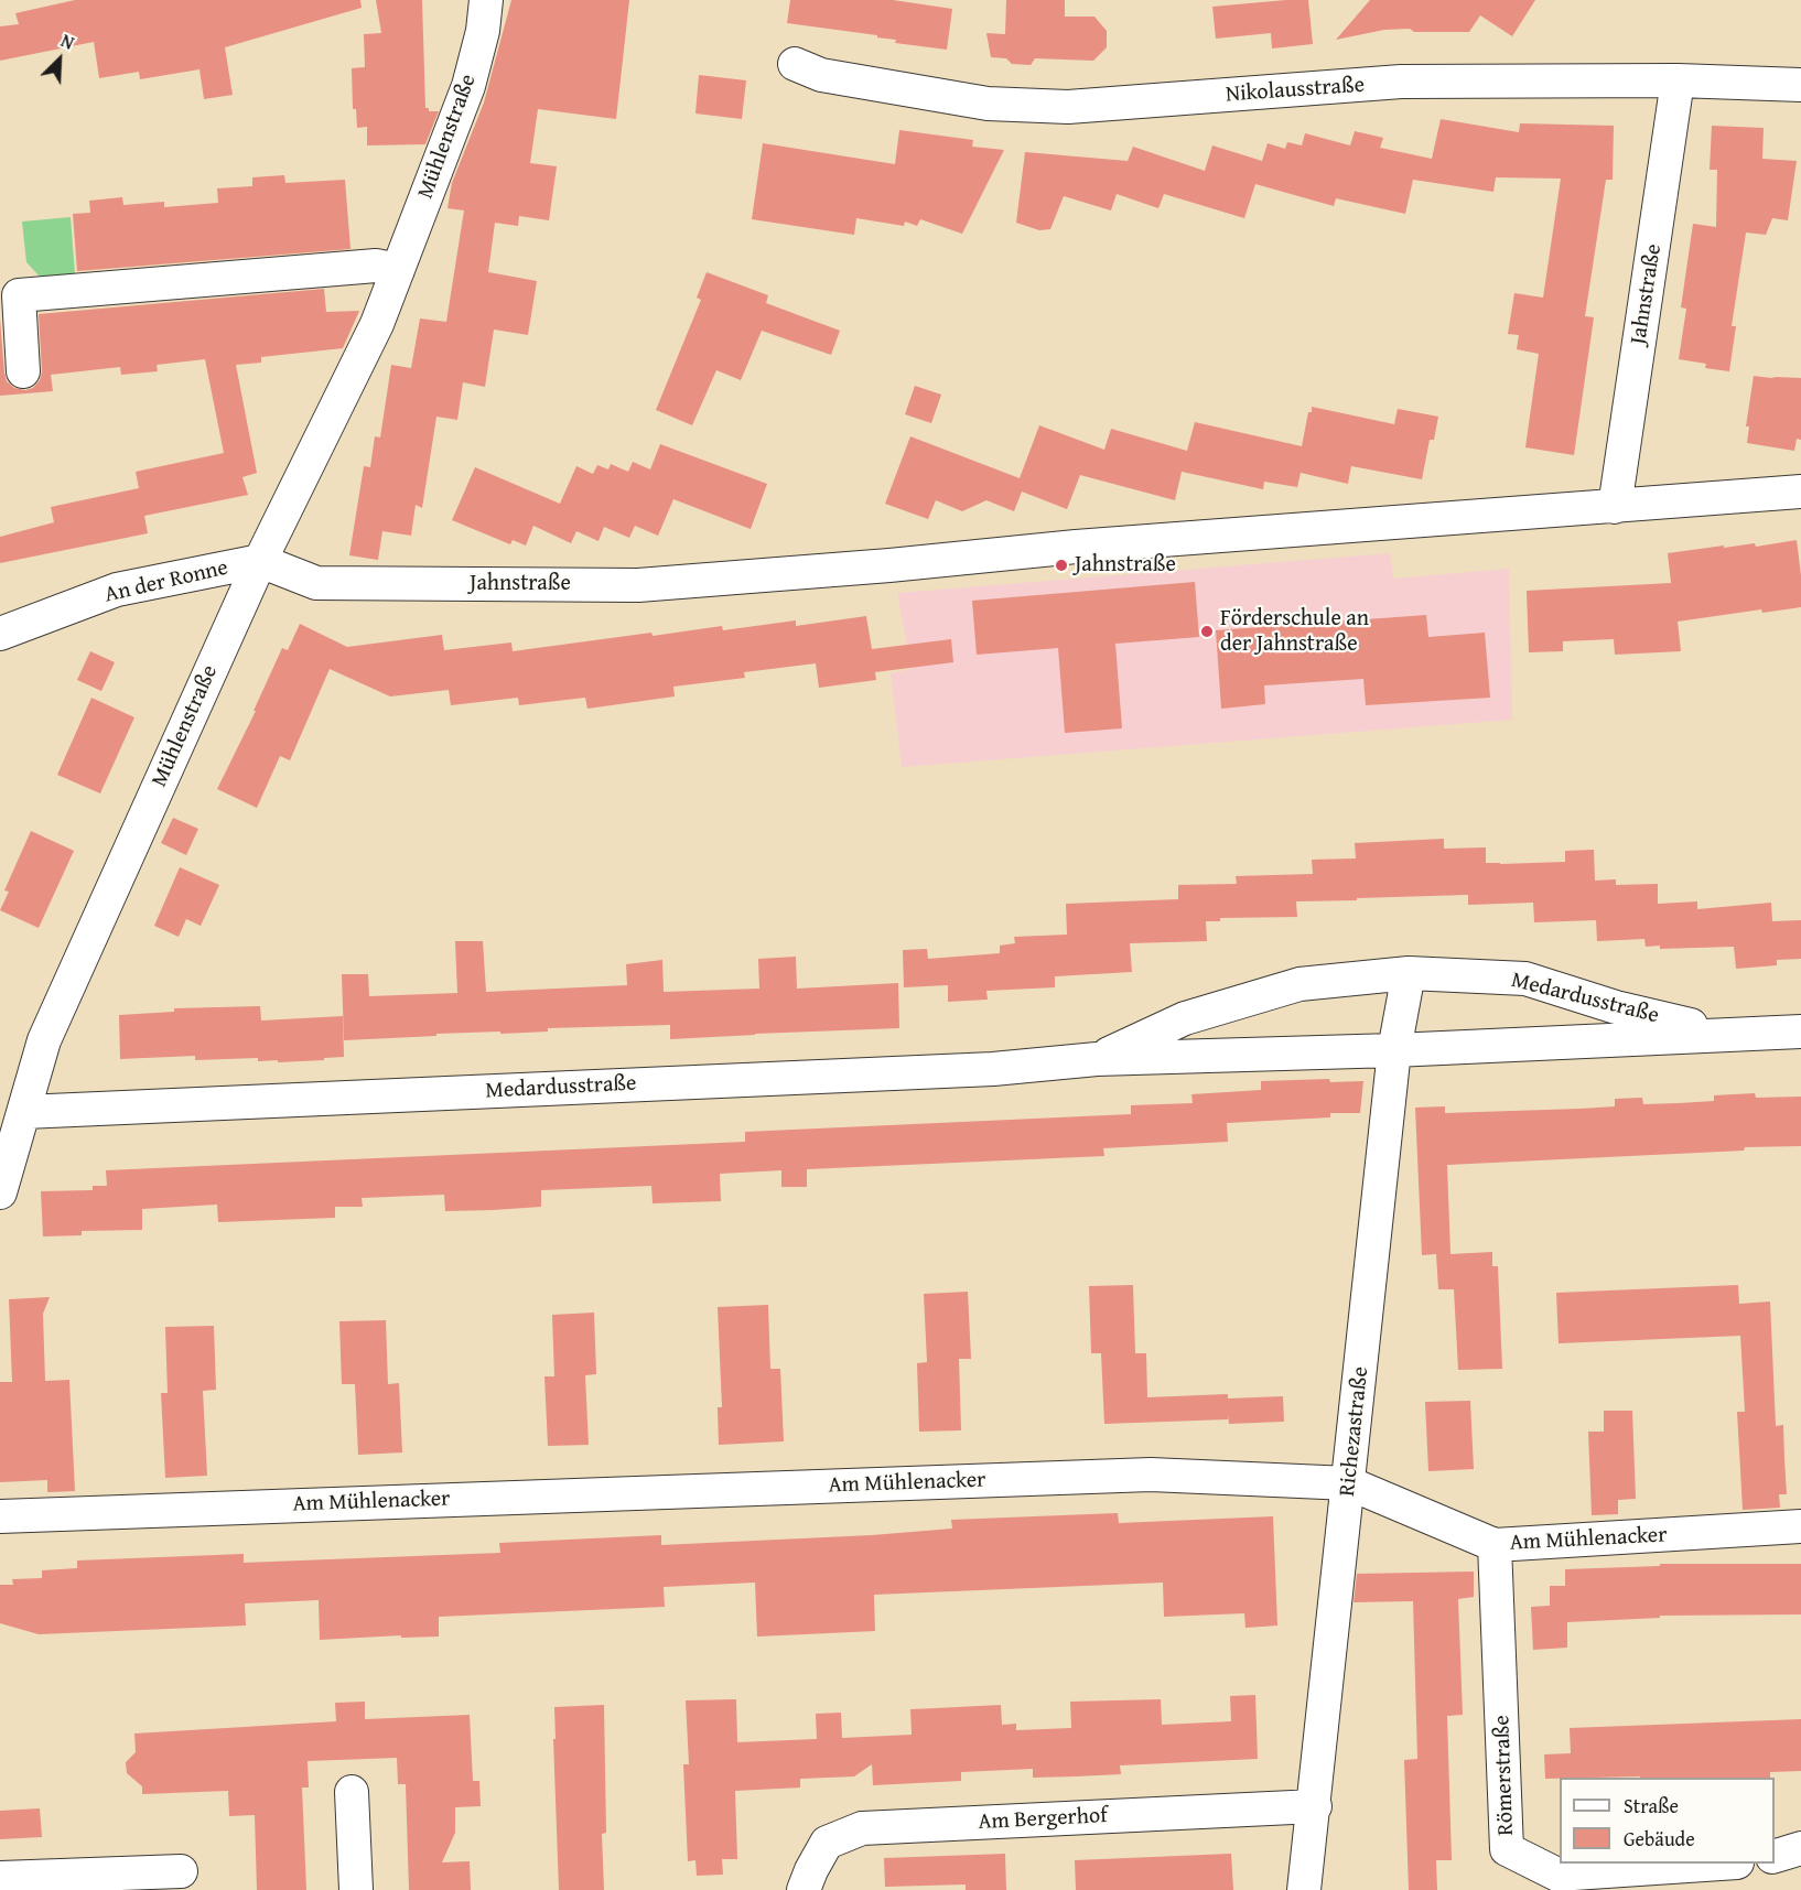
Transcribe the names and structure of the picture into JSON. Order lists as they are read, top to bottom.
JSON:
{
  "streets": {
    "street": [
      "Nikolausstraße",
      "Mühlenstraße",
      "Jahnstraße",
      "An der Ronne",
      "Medardusstraße",
      "Richezastraße",
      "Am Mühlenacker",
      "Römerstraße",
      "Am Bergerhof"
    ]
  },
  "crossings": [
    ["Nikolausstraße", "Jahnstraße"],
    ["Mühlenstraße", "Jahnstraße"],
    ["Mühlenstraße", "An der Ronne"],
    ["Mühlenstraße", "Medardusstraße"],
    ["Jahnstraße", "An der Ronne"],
    ["Medardusstraße", "Richezastraße"],
    ["Richezastraße", "Am Mühlenacker"],
    ["Richezastraße", "Am Bergerhof"],
    ["Am Mühlenacker", "Römerstraße"]
  ],
  "places": ["Jahnstraße", "Förderschule an der Jahnstraße"],
  "legend": ["Straße", "Gebäude"],
  "north": "top right"
}
